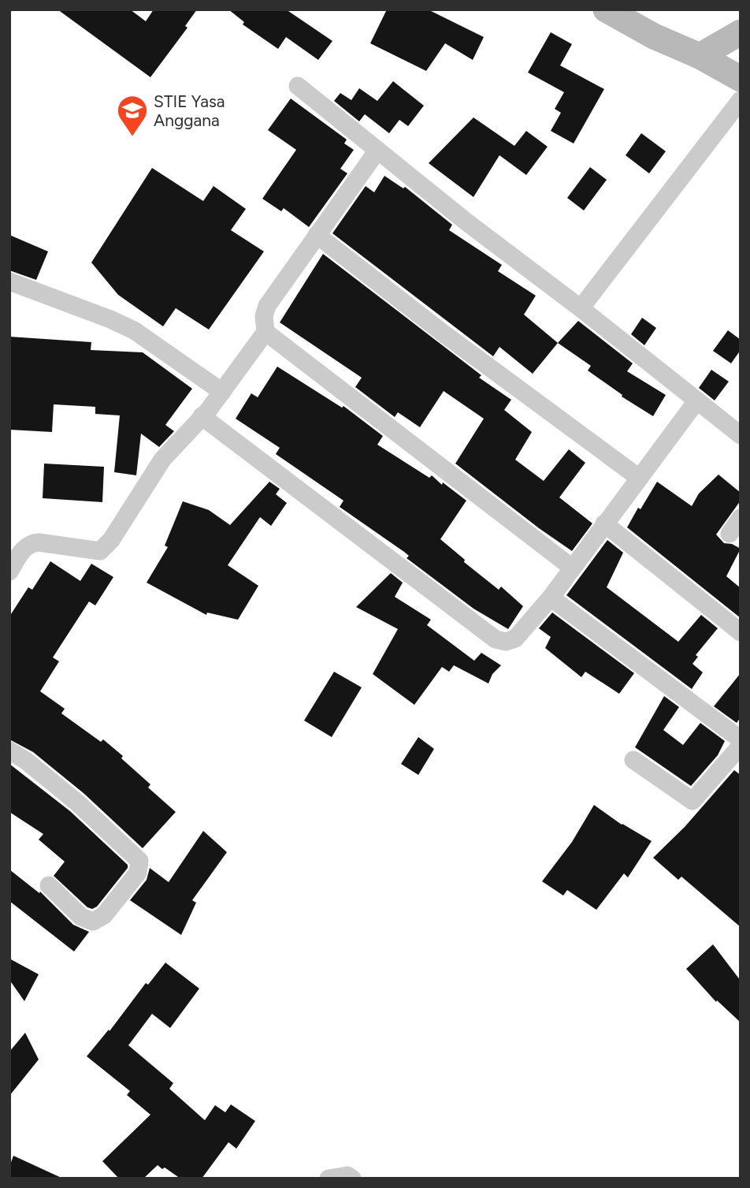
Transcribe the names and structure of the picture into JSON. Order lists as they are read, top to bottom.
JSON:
{
  "places": {
    "school or university": ["STIE Yasa Anggana"]
  }
}
